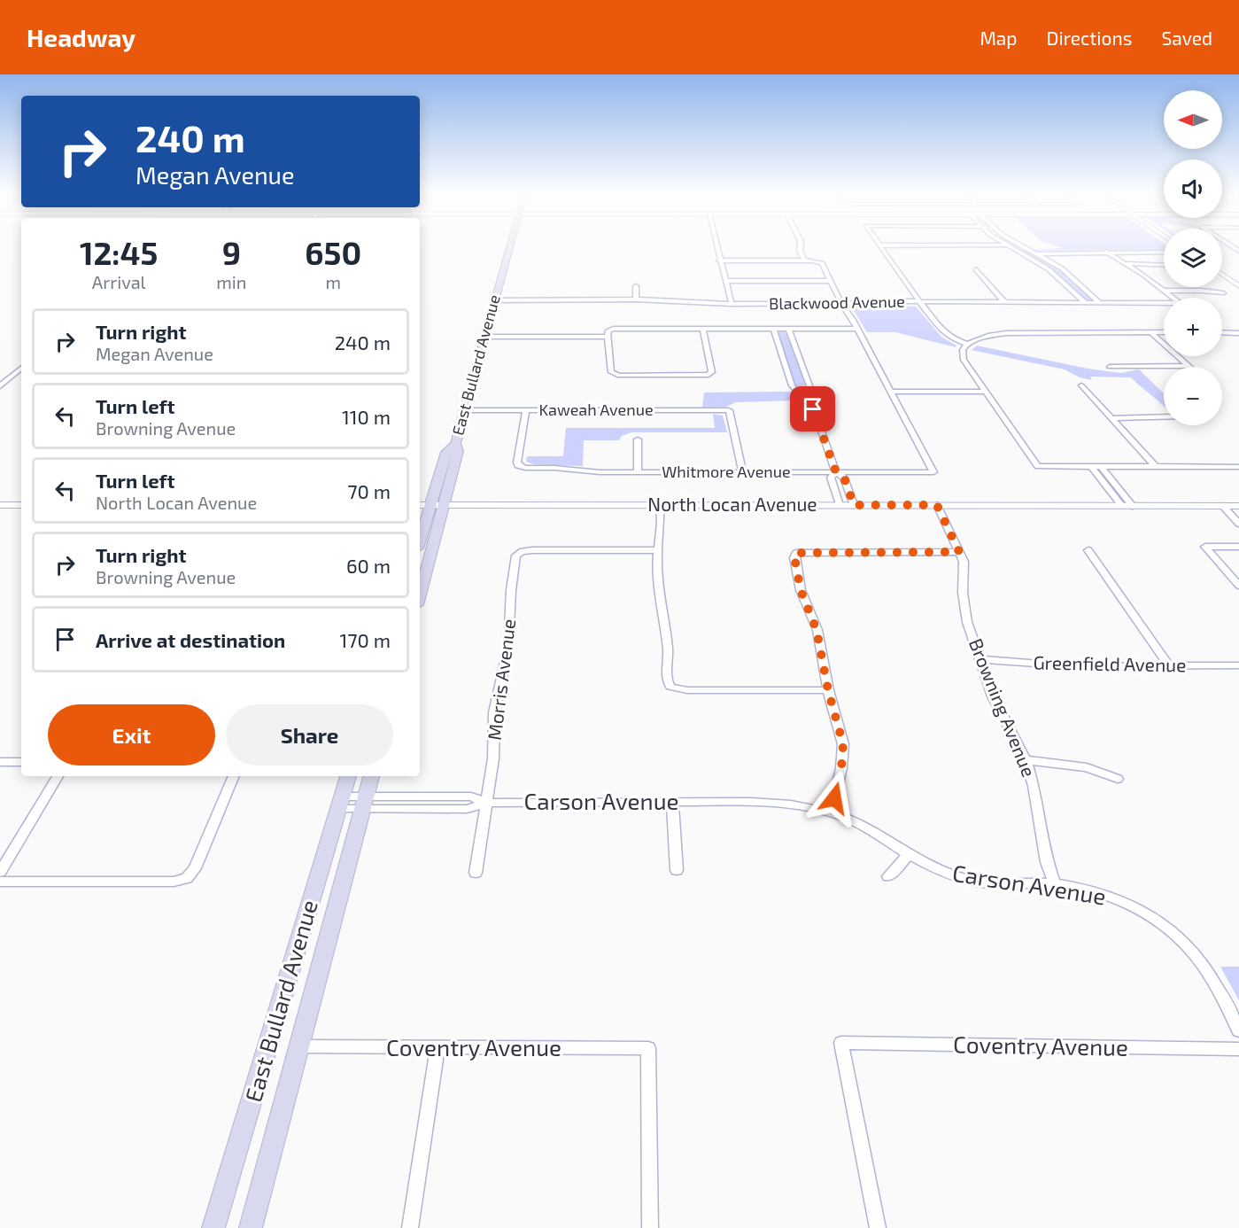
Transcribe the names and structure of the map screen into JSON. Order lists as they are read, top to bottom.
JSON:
{
  "streets": {
    "main road": ["East Bullard Avenue"],
    "street": [
      "Blackwood Avenue",
      "Kaweah Avenue",
      "Whitmore Avenue",
      "North Locan Avenue",
      "Greenfield Avenue",
      "Morris Avenue",
      "Browning Avenue",
      "Carson Avenue",
      "Coventry Avenue"
    ]
  },
  "crossings": [
    ["Blackwood Avenue", "East Bullard Avenue"],
    ["East Bullard Avenue", "Kaweah Avenue"],
    ["East Bullard Avenue", "North Locan Avenue"],
    ["East Bullard Avenue", "Carson Avenue"],
    ["East Bullard Avenue", "Coventry Avenue"],
    ["Kaweah Avenue", "Whitmore Avenue"],
    ["North Locan Avenue", "Browning Avenue"],
    ["Greenfield Avenue", "Browning Avenue"],
    ["Morris Avenue", "Carson Avenue"],
    ["Browning Avenue", "Carson Avenue"]
  ],
  "north": "left",
  "page": {
    "header": "Headway",
    "nav": ["Map", "Directions", "Saved"],
    "map_buttons": ["+", "−"],
    "turn": ["240 m", "Megan Avenue"],
    "eta": [
      "12:45",
      "Arrival",
      "9",
      "min",
      "650",
      "m"
    ],
    "list": [
      {
        "name": "Turn right",
        "note": "Megan Avenue",
        "value": "240 m"
      },
      {
        "name": "Turn left",
        "note": "Browning Avenue",
        "value": "110 m"
      },
      {
        "name": "Turn left",
        "note": "North Locan Avenue",
        "value": "70 m"
      },
      {
        "name": "Turn right",
        "note": "Browning Avenue",
        "value": "60 m"
      },
      {
        "name": "Arrive at destination",
        "value": "170 m"
      }
    ],
    "buttons": ["Exit", "Share"]
  }
}
